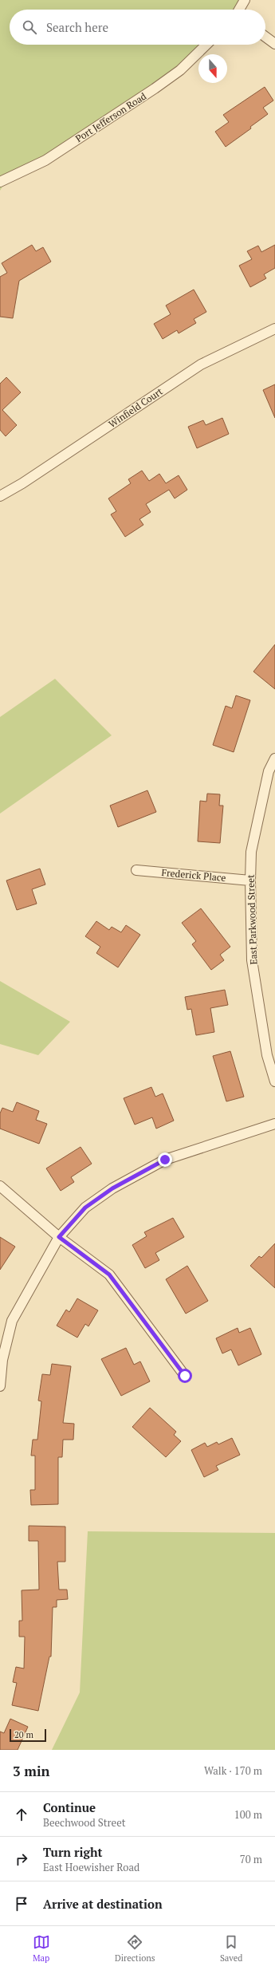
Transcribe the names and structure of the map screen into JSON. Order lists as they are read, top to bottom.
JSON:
{
  "streets": {
    "street": [
      "Port Jefferson Road",
      "Winfield Court",
      "Frederick Place",
      "East Parkwood Street"
    ]
  },
  "crossings": [
    ["Frederick Place", "East Parkwood Street"]
  ],
  "scale_bar": "20 m",
  "north": "bottom",
  "page": {
    "search": "Search here",
    "scale": "20 m",
    "heading": ["3 min", "Walk · 170 m"],
    "list": [
      ["Continue", "Beechwood Street", "100 m"],
      ["Turn right", "East Hoewisher Road", "70 m"],
      "Arrive at destination"
    ],
    "nav": ["Map", "Directions", "Saved"]
  }
}
